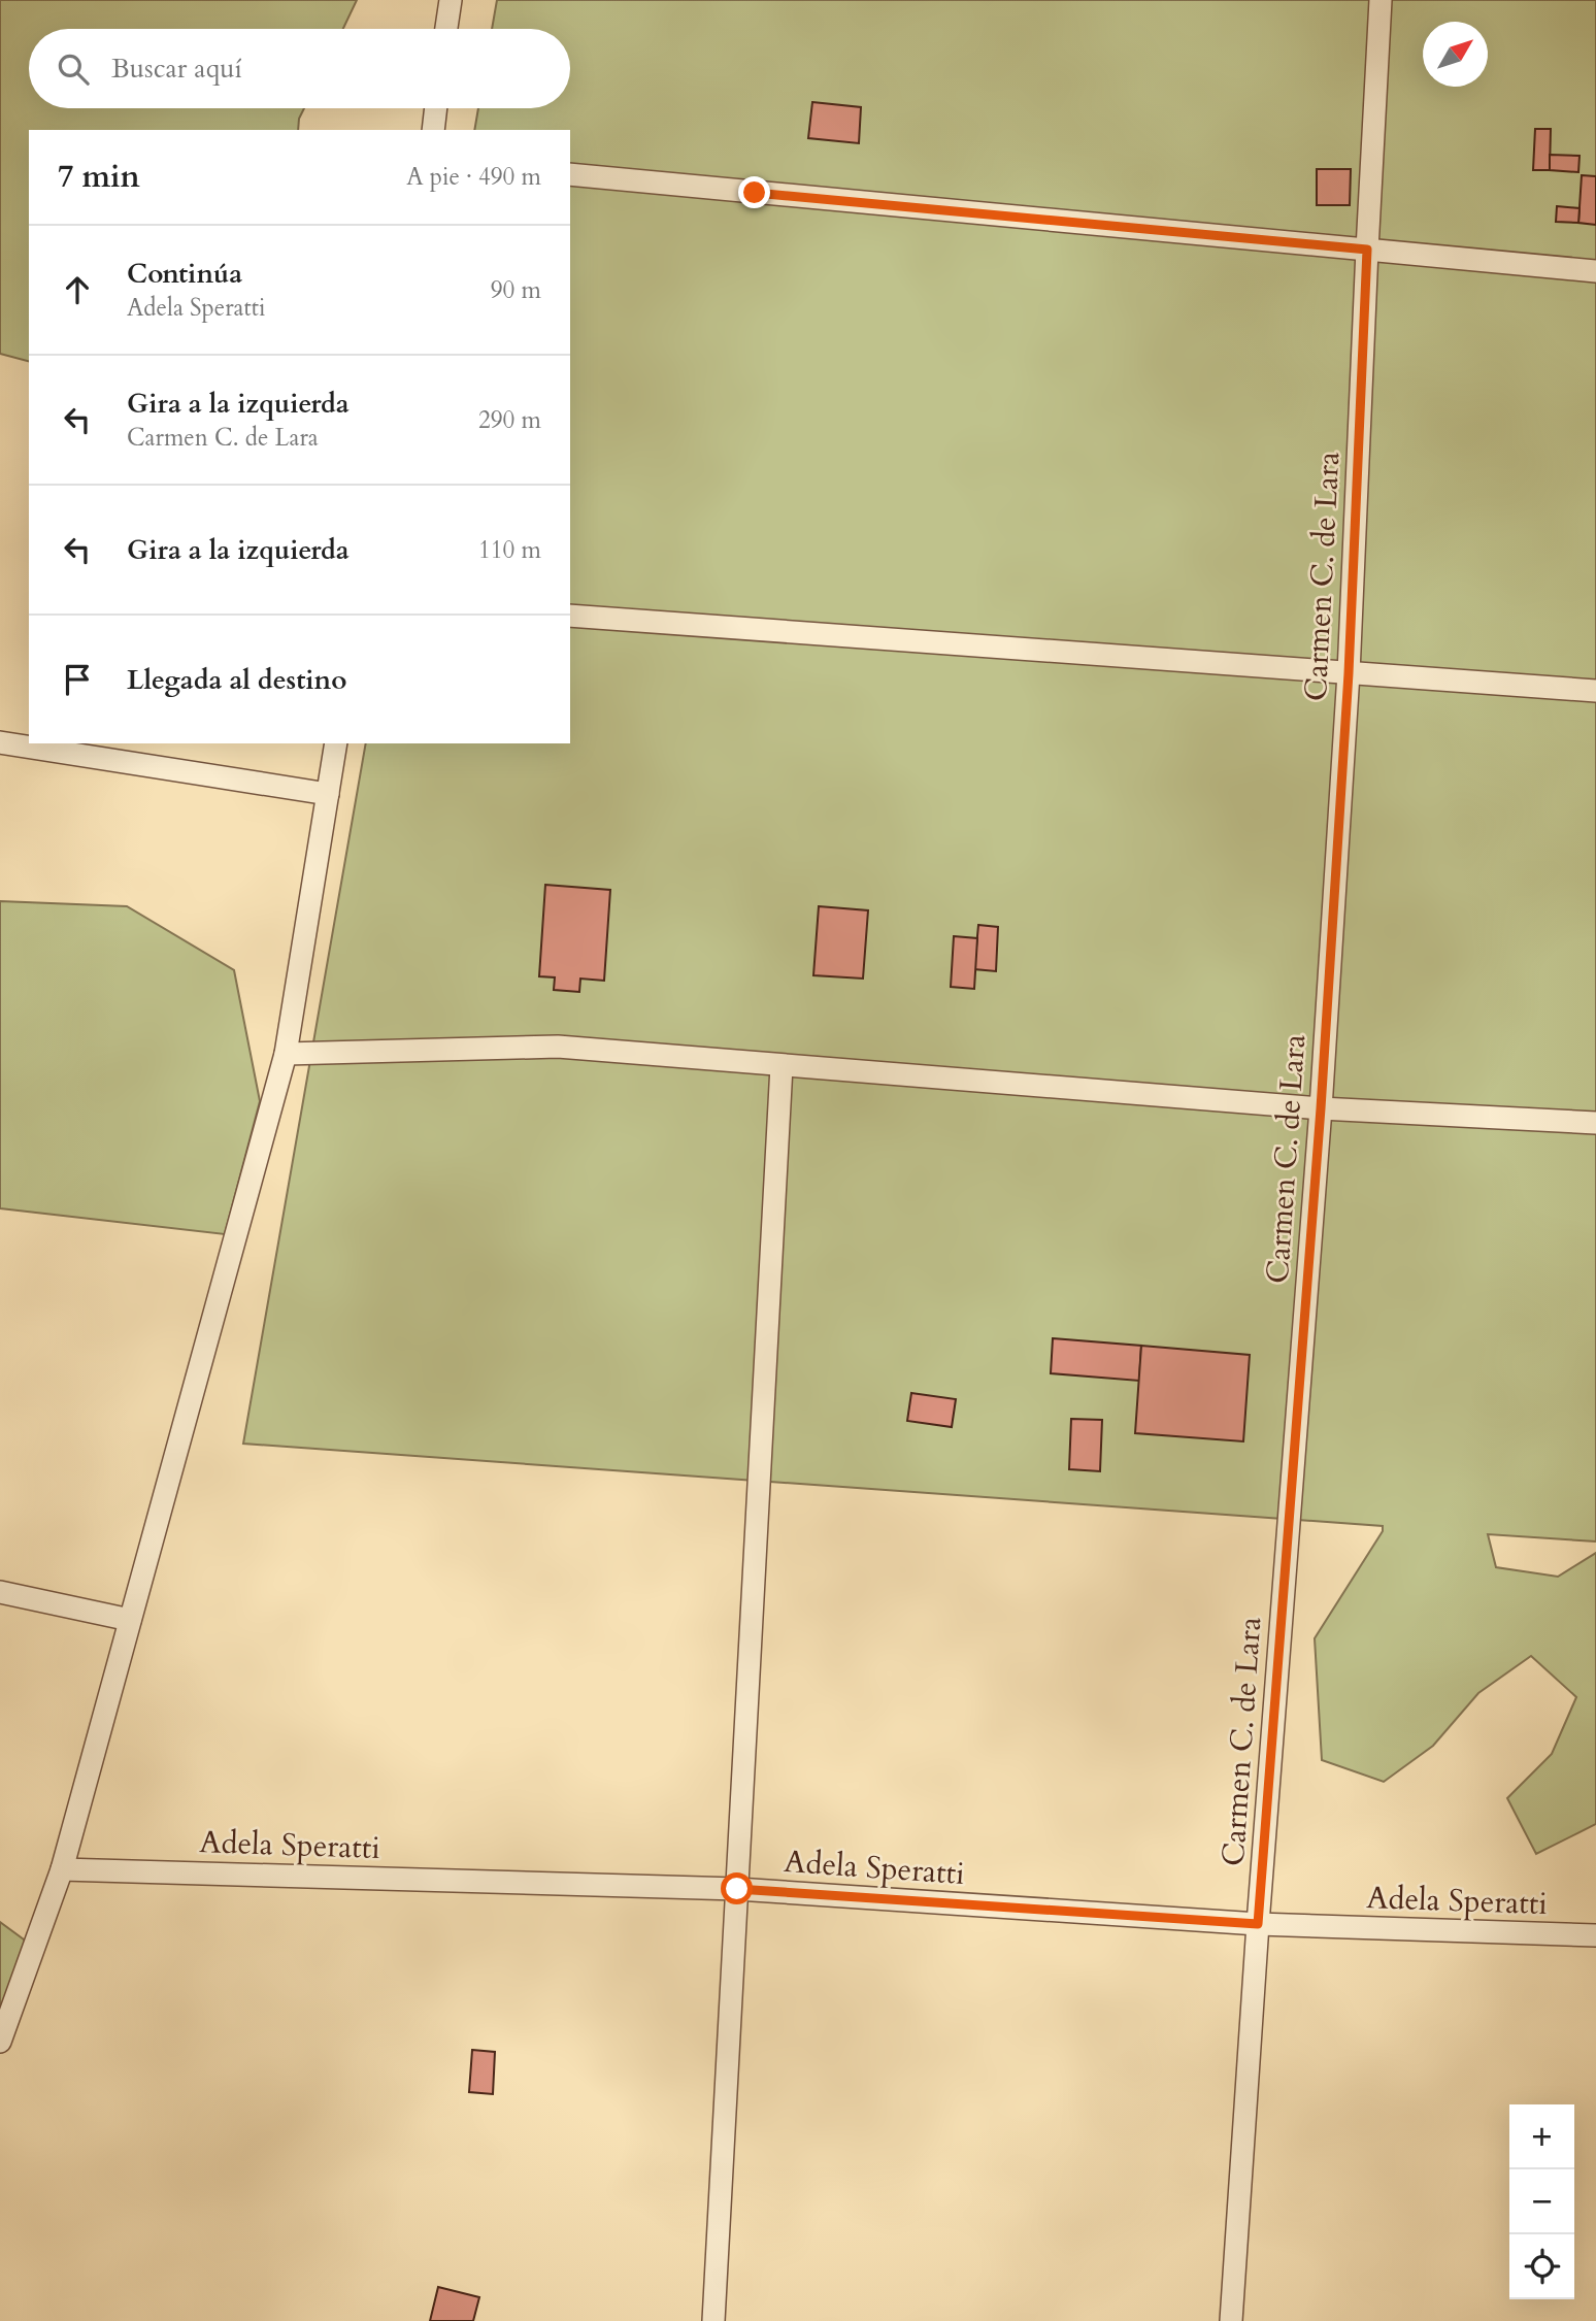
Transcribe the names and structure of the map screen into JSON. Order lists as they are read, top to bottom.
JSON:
{
  "streets": {
    "lane": ["Carmen C. de Lara", "Adela Speratti"]
  },
  "crossings": [
    ["Carmen C. de Lara", "Adela Speratti"]
  ],
  "north": "top right",
  "page": {
    "search": "Buscar aquí",
    "heading": ["7 min", "A pie · 490 m"],
    "list": [
      ["Continúa", "Adela Speratti", "90 m"],
      ["Gira a la izquierda", "Carmen C. de Lara", "290 m"],
      ["Gira a la izquierda", "110 m"],
      "Llegada al destino"
    ],
    "map_buttons": ["+", "−"]
  }
}
